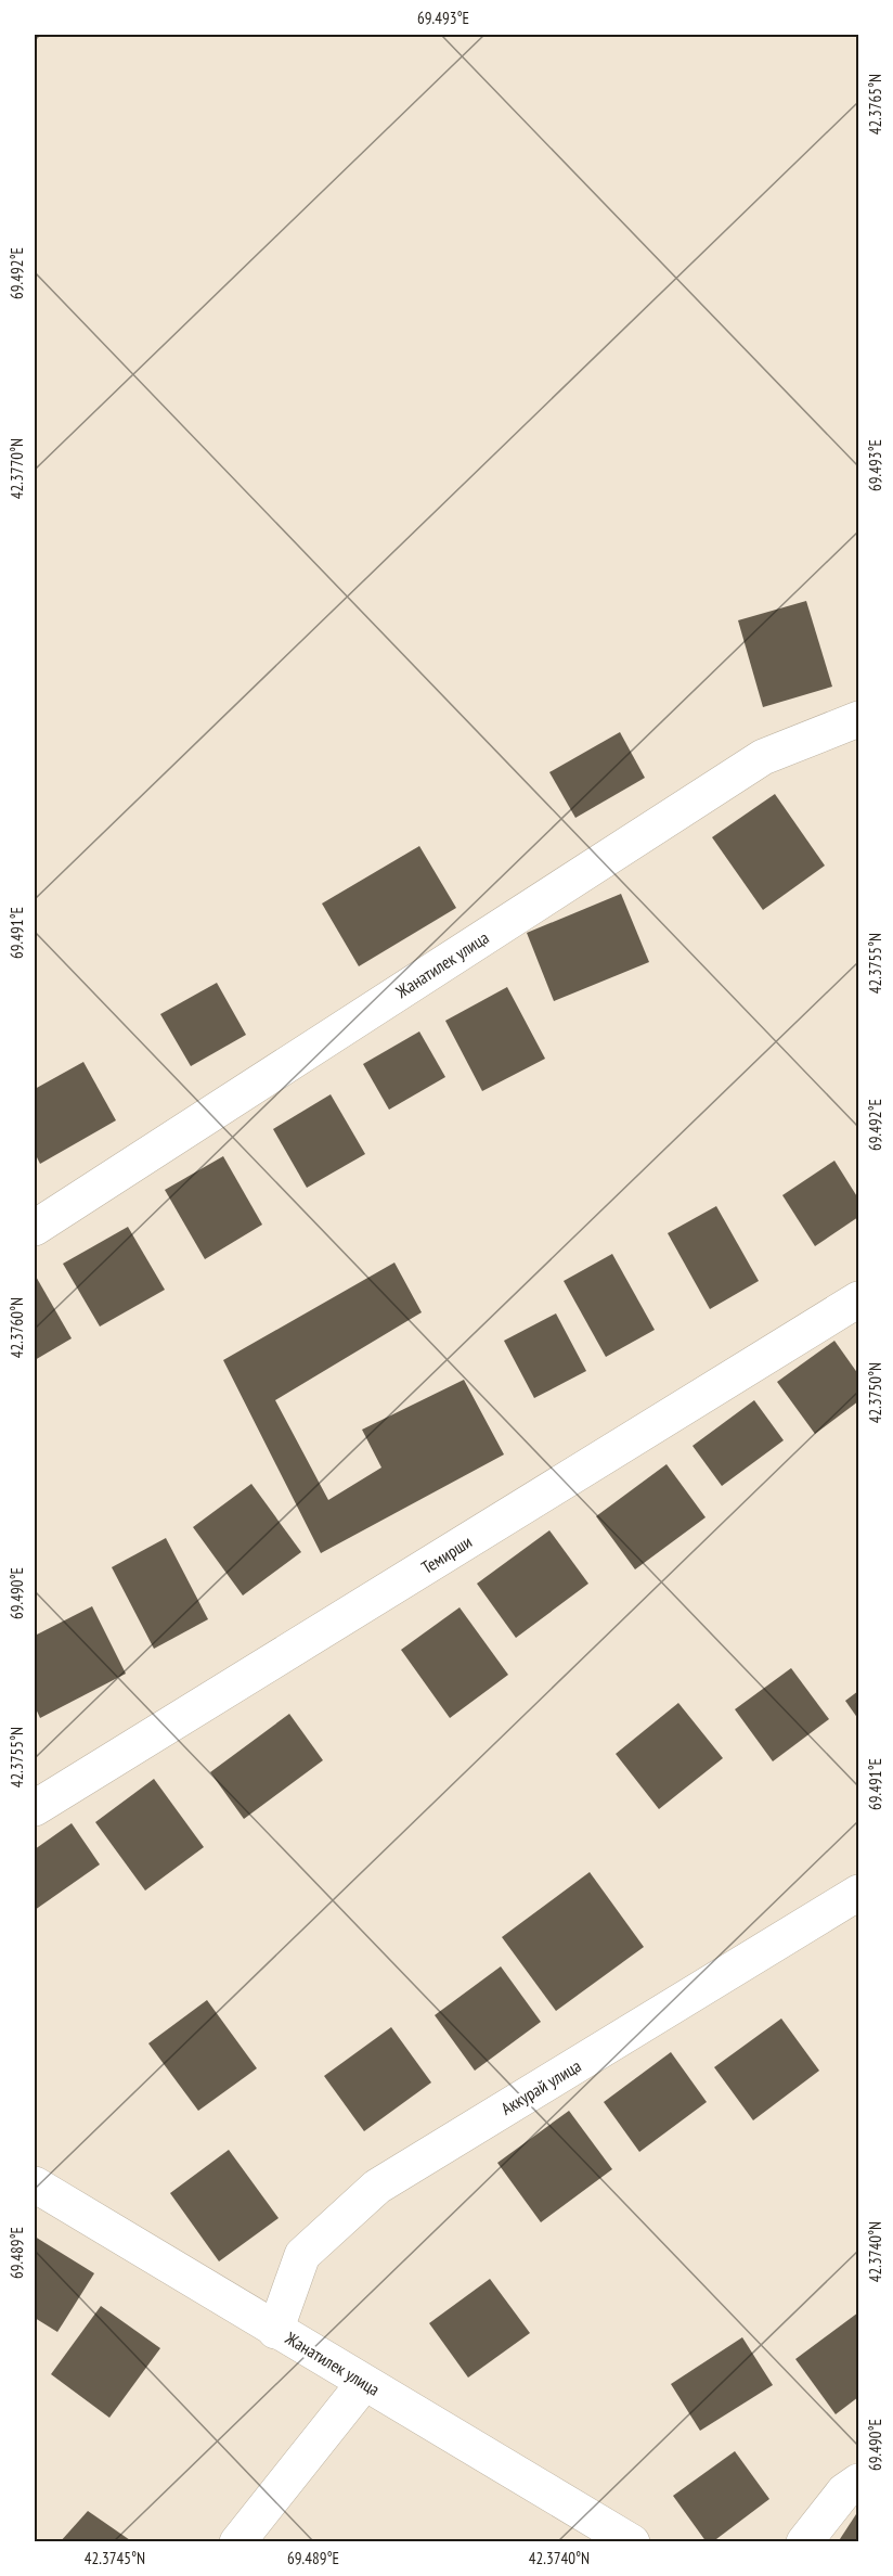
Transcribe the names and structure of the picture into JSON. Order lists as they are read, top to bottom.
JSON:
{
  "streets": {
    "street": ["Жанатилек улица", "Темирши", "Аккурай улица"]
  },
  "crossings": [
    ["Жанатилек улица", "Аккурай улица"]
  ],
  "coordinates": [
    "69.493°E",
    "42.3765°N",
    "69.492°E",
    "42.3770°N",
    "69.491°E",
    "42.3755°N",
    "42.3760°N",
    "42.3750°N",
    "69.490°E",
    "42.3740°N",
    "69.489°E",
    "42.3745°N"
  ]
}
